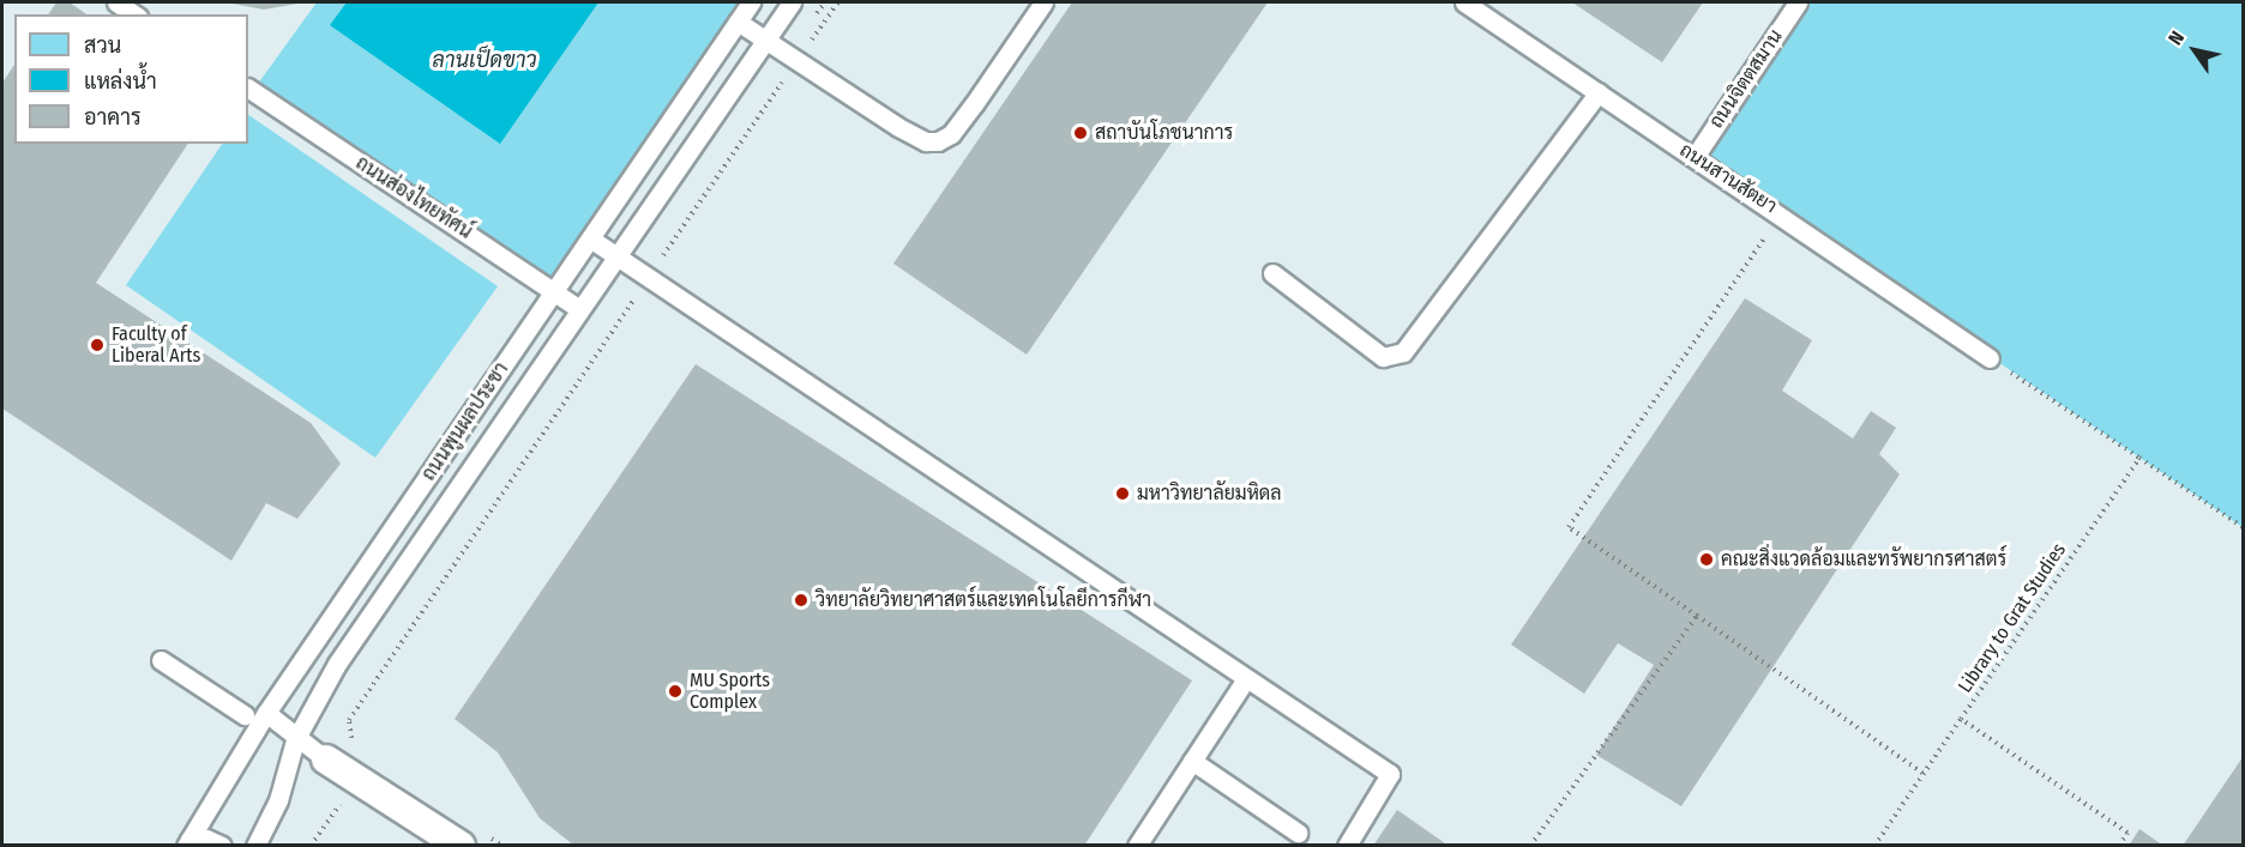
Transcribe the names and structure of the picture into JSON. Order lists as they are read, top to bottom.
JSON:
{
  "streets": {
    "lane": [
      "ถนนจิตตสมาน",
      "ถนนสานสัตยา",
      "ถนนส่องไทยทัศน์",
      "ถนนพูนผลประชา"
    ],
    "path": ["Library to Grat Studies"]
  },
  "crossings": [
    ["ถนนจิตตสมาน", "ถนนสานสัตยา"],
    ["ถนนส่องไทยทัศน์", "ถนนพูนผลประชา"]
  ],
  "water": ["ลานเป็ดขาว"],
  "places": [
    "สถาบันโภชนาการ",
    "Faculty of Liberal Arts",
    "มหาวิทยาลัยมหิดล",
    "คณะสิ่งแวดล้อมและทรัพยากรศาสตร์",
    "วิทยาลัยวิทยาศาสตร์และเทคโนโลยีการกีฬา",
    "MU Sports Complex"
  ],
  "legend": ["สวน", "แหล่งน้ำ", "อาคาร"],
  "north": "top left"
}
